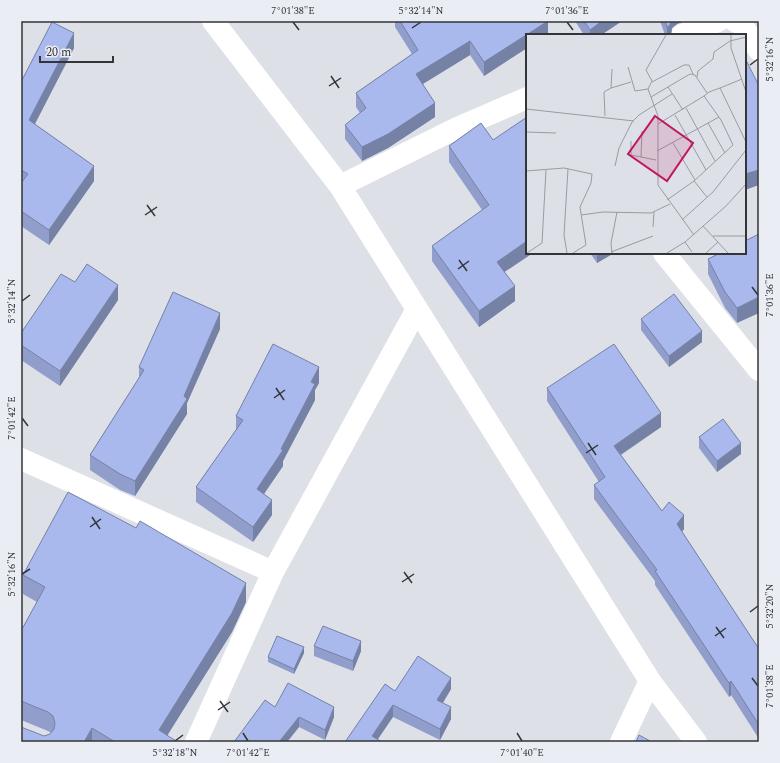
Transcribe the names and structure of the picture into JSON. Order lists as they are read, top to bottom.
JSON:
{
  "scale_bar": "20 m",
  "coordinates": [
    "7°01'38\"E",
    "5°32'14\"N",
    "7°01'36\"E",
    "5°32'16\"N",
    "7°01'42\"E",
    "5°32'20\"N",
    "5°32'18\"N",
    "7°01'40\"E"
  ]
}
